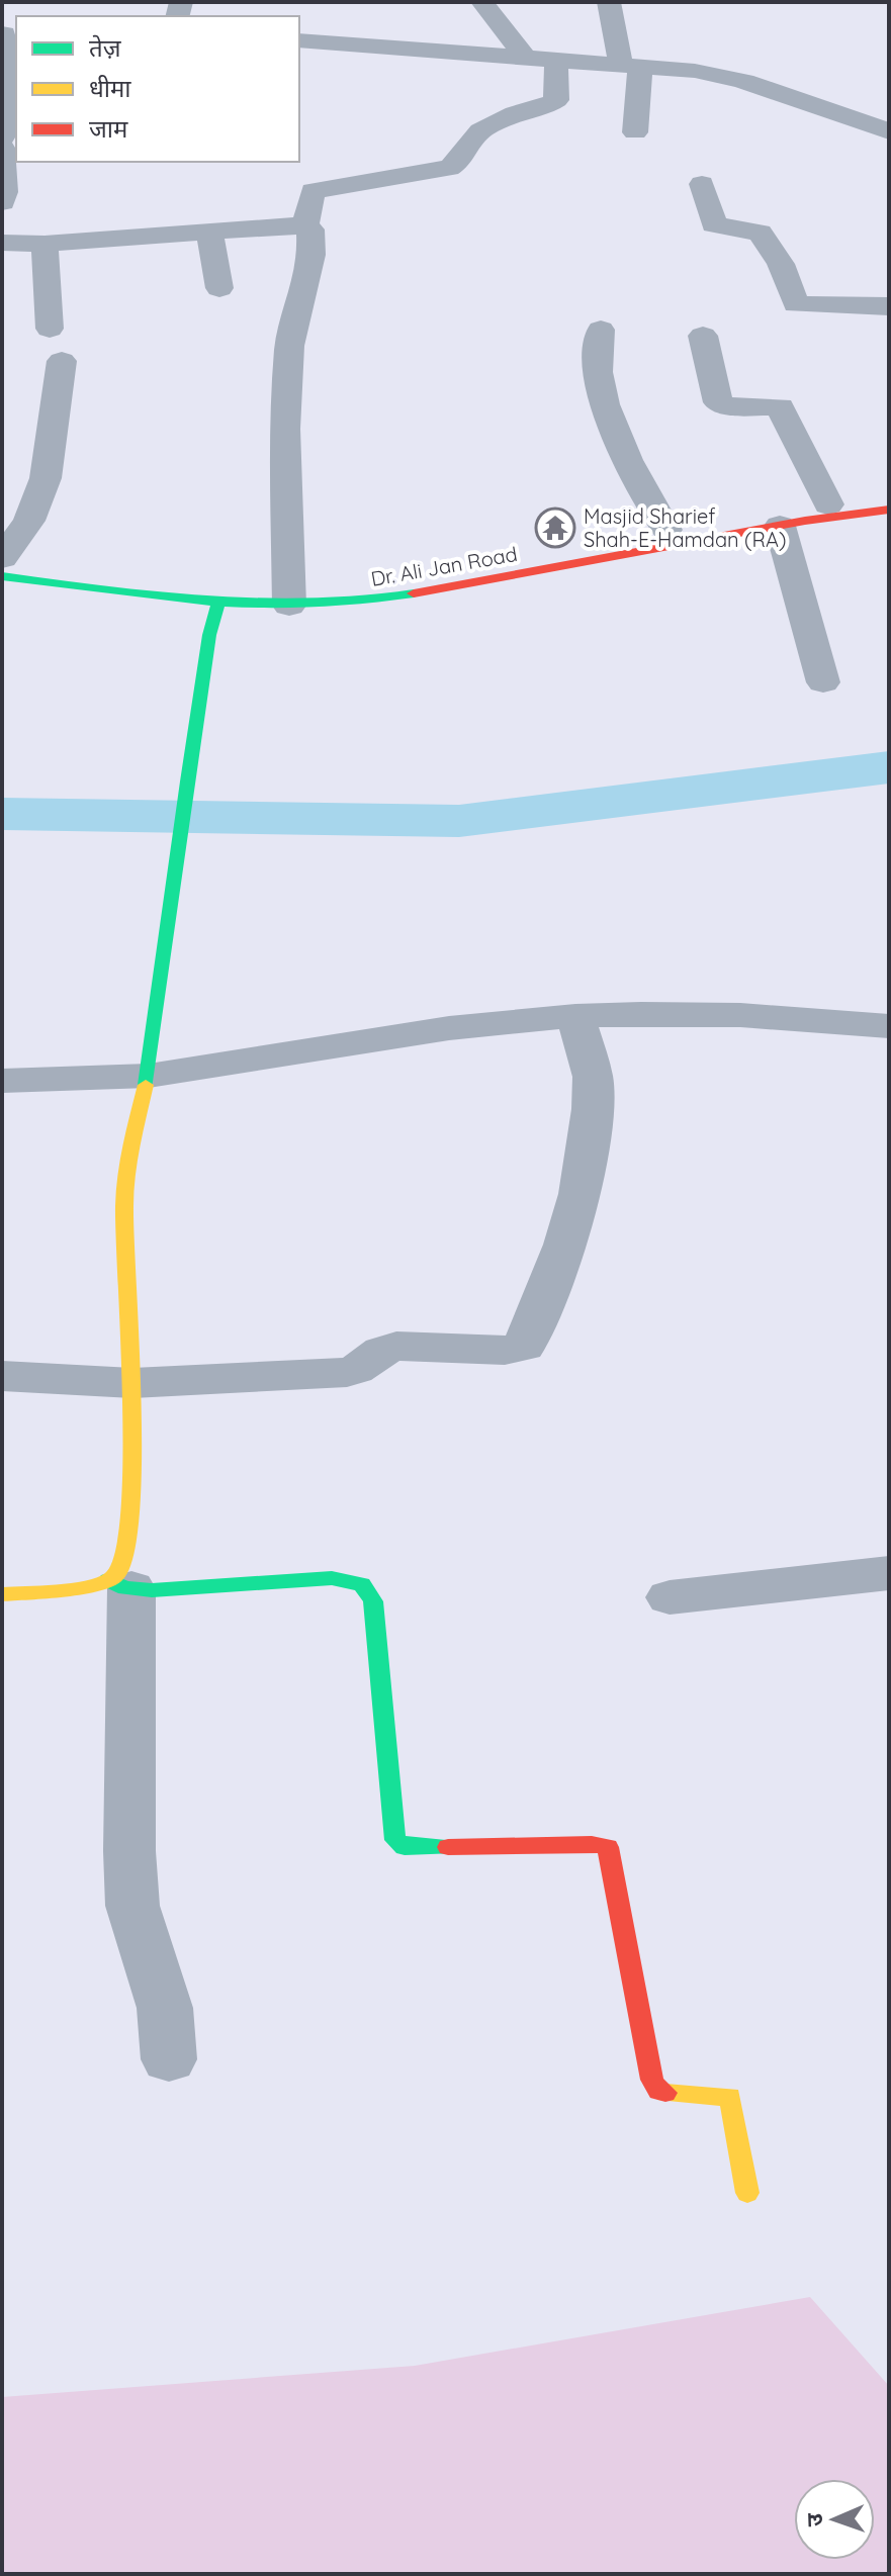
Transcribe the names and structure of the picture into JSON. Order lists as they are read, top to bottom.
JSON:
{
  "streets": {
    "street": ["Dr. Ali Jan Road"]
  },
  "places": {
    "temple": ["Masjid Sharief Shah-E-Hamdan (RA)"]
  },
  "legend": ["तेज़", "धीमा", "जाम"],
  "north": "left"
}
